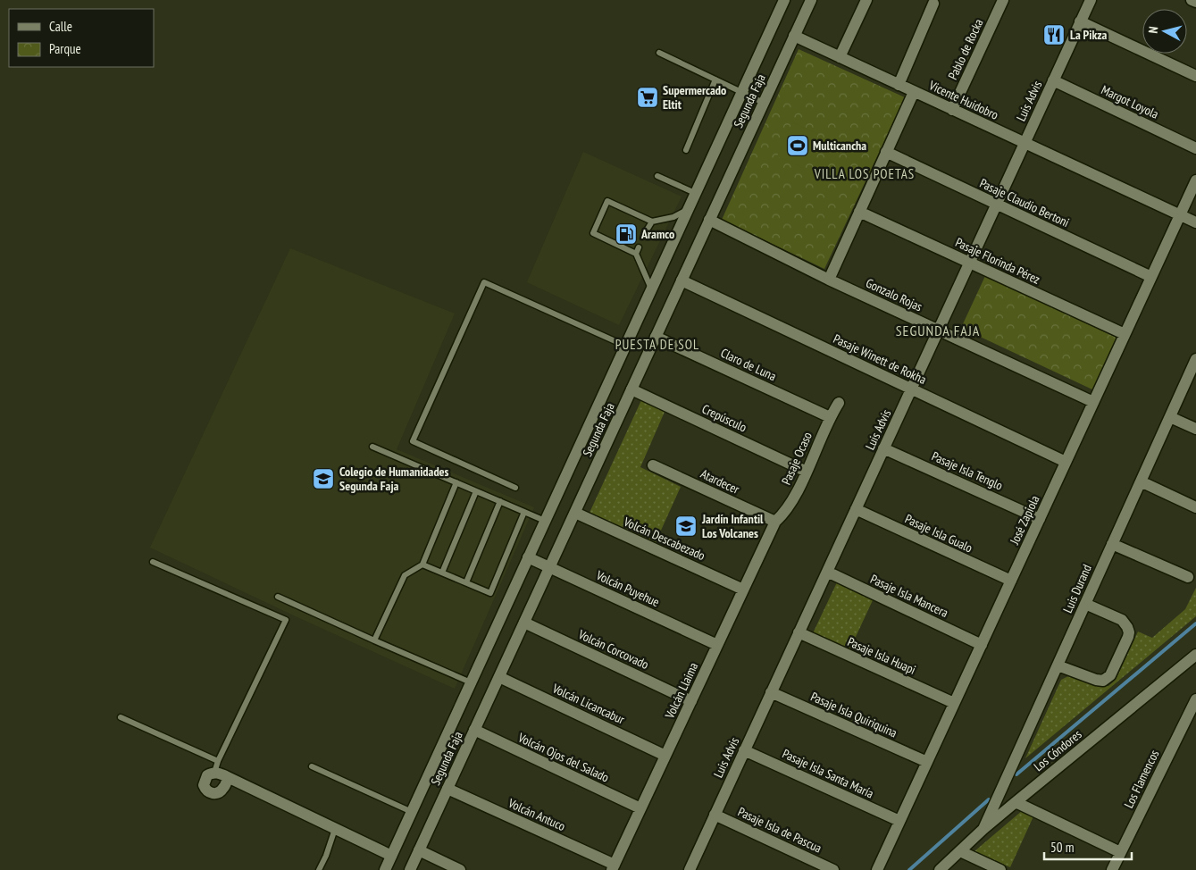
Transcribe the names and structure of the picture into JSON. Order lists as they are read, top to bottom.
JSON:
{
  "streets": {
    "street": [
      "Pablo de Rocka",
      "Vicente Huidobro",
      "Segunda Faja",
      "Luis Advis",
      "Margot Loyola",
      "Pasaje Claudio Bertoni",
      "Pasaje Florinda Pérez",
      "Gonzalo Rojas",
      "Pasaje Winett de Rokha",
      "Claro de Luna",
      "Crepúsculo",
      "Pasaje Ocaso",
      "Pasaje Isla Tenglo",
      "Atardecer",
      "José Zapiola",
      "Pasaje Isla Gualo",
      "Volcán Descabezado",
      "Volcán Puyehue",
      "Luis Durand",
      "Pasaje Isla Mancera",
      "Volcán Corcovado",
      "Pasaje Isla Huapi",
      "Volcán Llaima",
      "Volcán Licancabur",
      "Pasaje Isla Quiriquina",
      "Los Cóndores",
      "Volcán Ojos del Salado",
      "Pasaje Isla Santa María",
      "Los Flamencos",
      "Volcán Antuco",
      "Pasaje Isla de Pascua"
    ]
  },
  "crossings": [
    ["Pablo de Rocka", "Vicente Huidobro"],
    ["Vicente Huidobro", "Segunda Faja"],
    ["Vicente Huidobro", "Luis Advis"],
    ["Vicente Huidobro", "José Zapiola"],
    ["Segunda Faja", "Gonzalo Rojas"],
    ["Segunda Faja", "Pasaje Winett de Rokha"],
    ["Segunda Faja", "Claro de Luna"],
    ["Segunda Faja", "Crepúsculo"],
    ["Segunda Faja", "Volcán Descabezado"],
    ["Segunda Faja", "Volcán Puyehue"],
    ["Segunda Faja", "Volcán Corcovado"],
    ["Segunda Faja", "Volcán Licancabur"],
    ["Segunda Faja", "Volcán Ojos del Salado"],
    ["Segunda Faja", "Volcán Antuco"],
    ["Luis Advis", "Margot Loyola"],
    ["Luis Advis", "Pasaje Claudio Bertoni"],
    ["Luis Advis", "Pasaje Florinda Pérez"],
    ["Luis Advis", "Gonzalo Rojas"],
    ["Luis Advis", "Pasaje Winett de Rokha"],
    ["Luis Advis", "Pasaje Isla Tenglo"],
    ["Luis Advis", "Pasaje Isla Gualo"],
    ["Luis Advis", "Pasaje Isla Mancera"],
    ["Luis Advis", "Pasaje Isla Huapi"],
    ["Luis Advis", "Pasaje Isla Quiriquina"],
    ["Luis Advis", "Pasaje Isla Santa María"],
    ["Luis Advis", "Pasaje Isla de Pascua"],
    ["Pasaje Claudio Bertoni", "José Zapiola"],
    ["Pasaje Florinda Pérez", "José Zapiola"],
    ["Gonzalo Rojas", "José Zapiola"],
    ["Pasaje Winett de Rokha", "José Zapiola"],
    ["Claro de Luna", "Pasaje Ocaso"],
    ["Crepúsculo", "Pasaje Ocaso"],
    ["Pasaje Ocaso", "Atardecer"],
    ["Pasaje Ocaso", "Volcán Llaima"],
    ["Pasaje Isla Tenglo", "José Zapiola"],
    ["Atardecer", "Volcán Llaima"],
    ["José Zapiola", "Pasaje Isla Gualo"],
    ["José Zapiola", "Pasaje Isla Mancera"],
    ["José Zapiola", "Pasaje Isla Huapi"],
    ["José Zapiola", "Pasaje Isla Quiriquina"],
    ["José Zapiola", "Pasaje Isla Santa María"],
    ["Volcán Descabezado", "Volcán Llaima"],
    ["Volcán Puyehue", "Volcán Llaima"],
    ["Luis Durand", "Los Cóndores"],
    ["Volcán Corcovado", "Volcán Llaima"],
    ["Volcán Llaima", "Volcán Licancabur"],
    ["Volcán Llaima", "Volcán Ojos del Salado"],
    ["Volcán Llaima", "Volcán Antuco"]
  ],
  "districts": ["VILLA LOS POETAS", "SEGUNDA FAJA", "PUESTA DE SOL"],
  "places": {
    "restaurant": ["La Pikza"],
    "supermarket": ["Supermercado Eltit"],
    "sports": ["Multicancha"],
    "fuel station": ["Aramco"],
    "school or university": ["Colegio de Humanidades Segunda Faja", "Jardín Infantil Los Volcanes"]
  },
  "legend": ["Calle", "Parque"],
  "scale_bar": "50 m",
  "north": "left"
}
